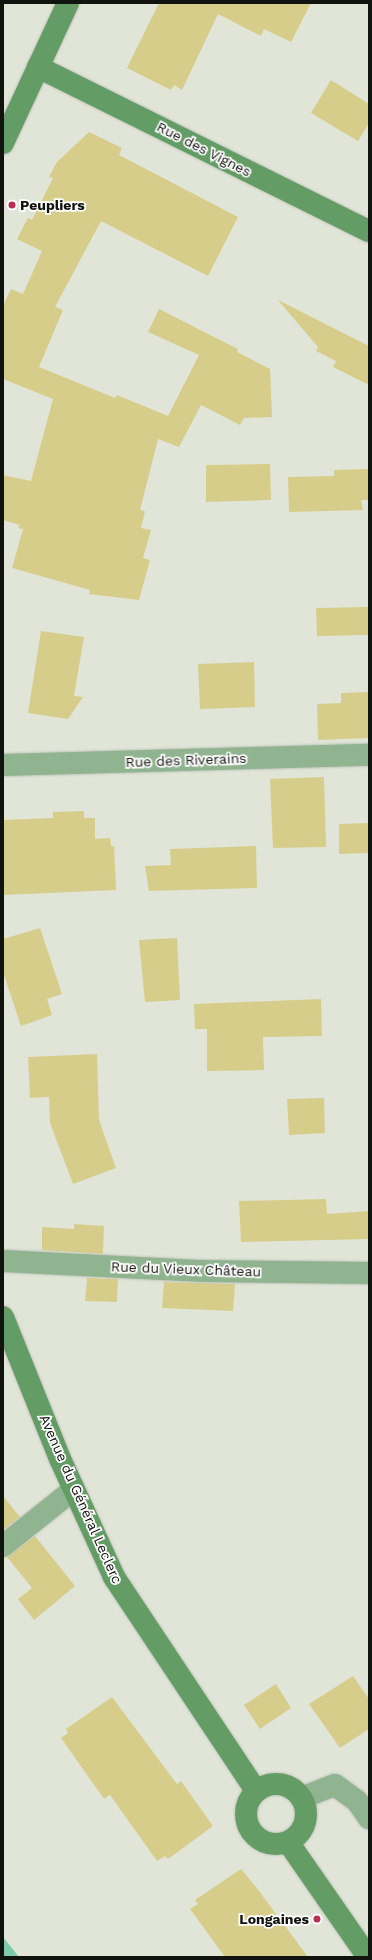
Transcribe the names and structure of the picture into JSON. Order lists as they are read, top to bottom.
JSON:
{
  "streets": {
    "street": [
      "Rue des Vignes",
      "Rue des Riverains",
      "Rue du Vieux Château",
      "Avenue du Général Leclerc"
    ]
  },
  "places": ["Peupliers", "Longaines"]
}
